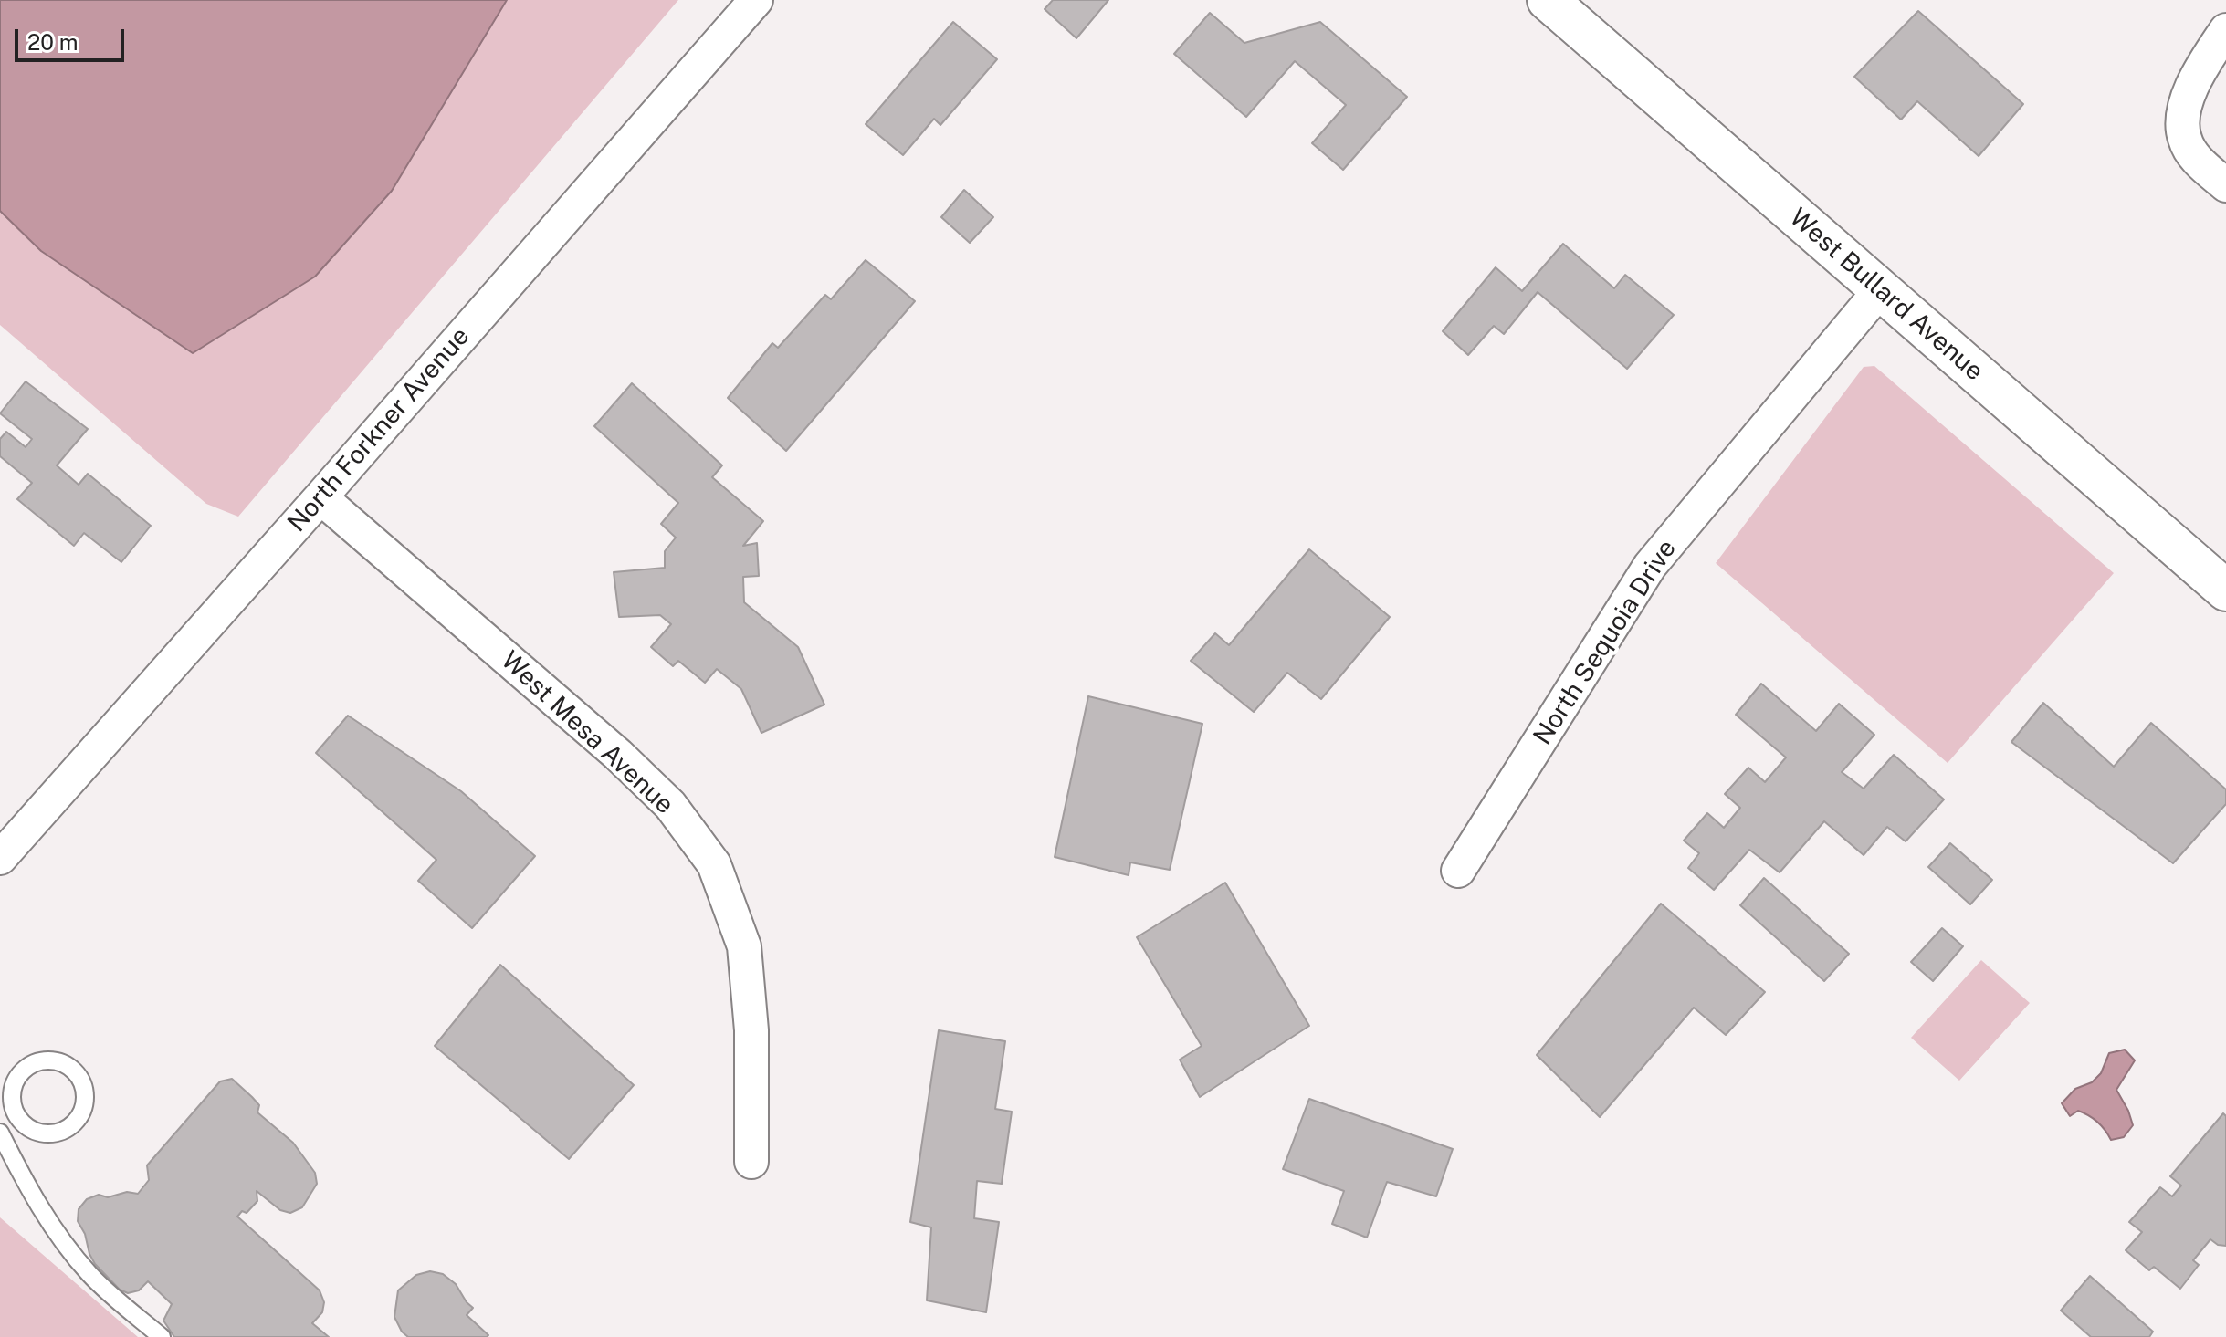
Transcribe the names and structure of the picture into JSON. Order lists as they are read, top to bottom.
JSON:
{
  "streets": {
    "main road": ["West Bullard Avenue"],
    "street": ["North Forkner Avenue", "North Sequoia Drive", "West Mesa Avenue"]
  },
  "crossings": [
    ["West Bullard Avenue", "North Sequoia Drive"],
    ["North Forkner Avenue", "West Mesa Avenue"]
  ],
  "scale_bar": "20 m"
}
